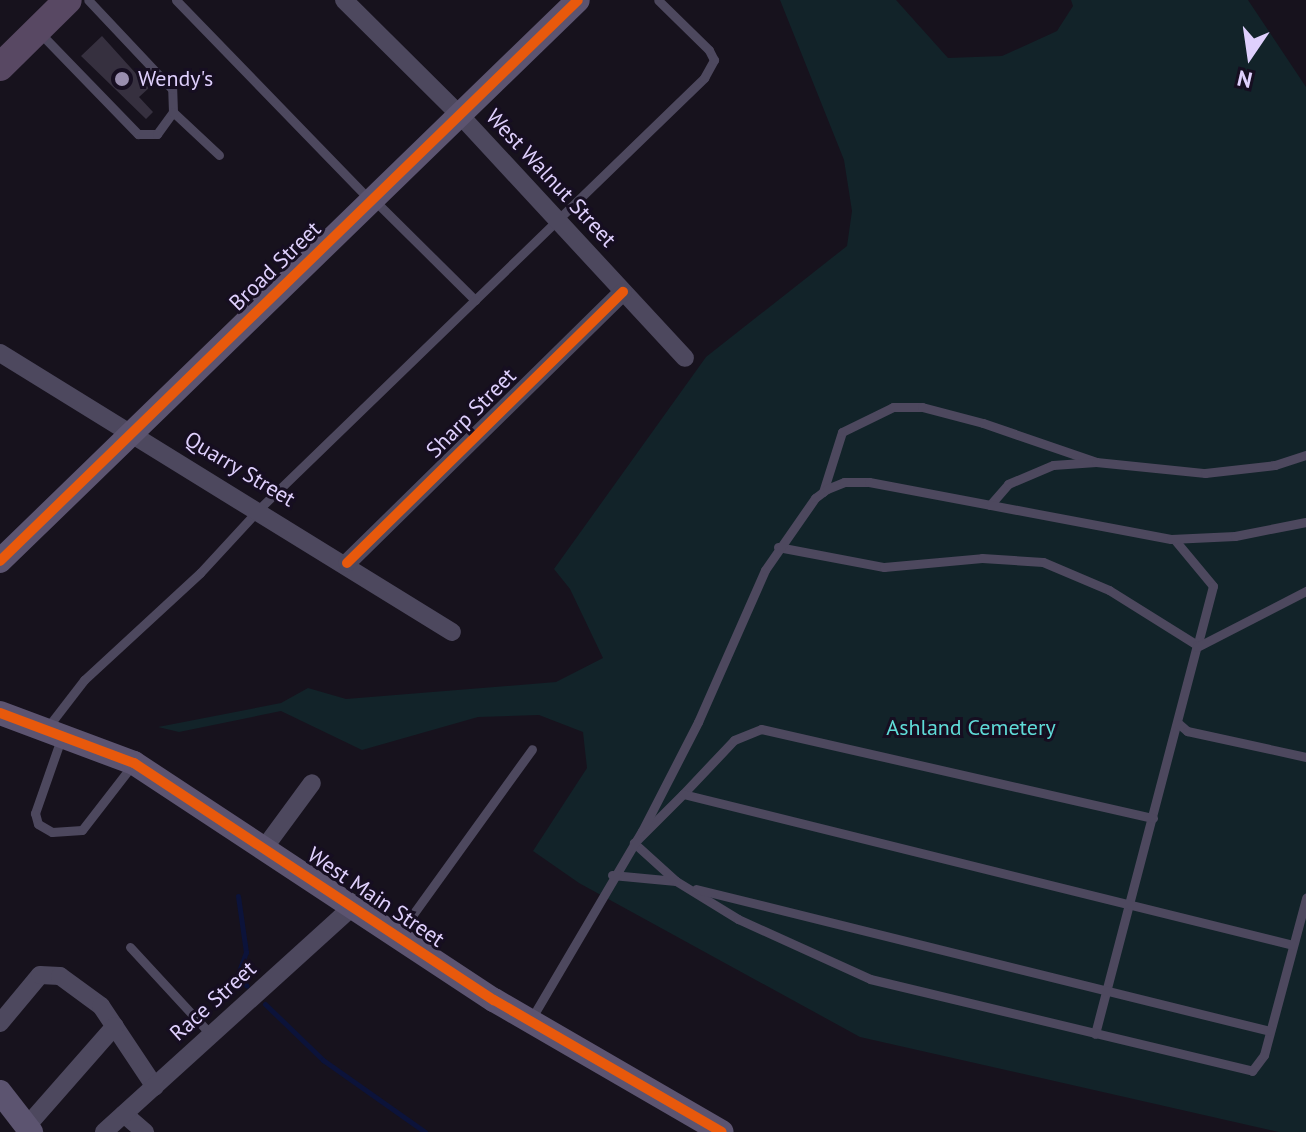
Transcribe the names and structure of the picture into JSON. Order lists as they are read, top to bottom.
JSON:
{
  "streets": {
    "street": [
      "West Walnut Street",
      "Broad Street",
      "Sharp Street",
      "Quarry Street",
      "West Main Street",
      "Race Street"
    ]
  },
  "crossings": [
    ["West Walnut Street", "Broad Street"],
    ["West Walnut Street", "Sharp Street"],
    ["Broad Street", "Quarry Street"],
    ["Sharp Street", "Quarry Street"],
    ["West Main Street", "Race Street"]
  ],
  "parks": ["Ashland Cemetery"],
  "places": ["Wendy's"],
  "north": "bottom"
}
